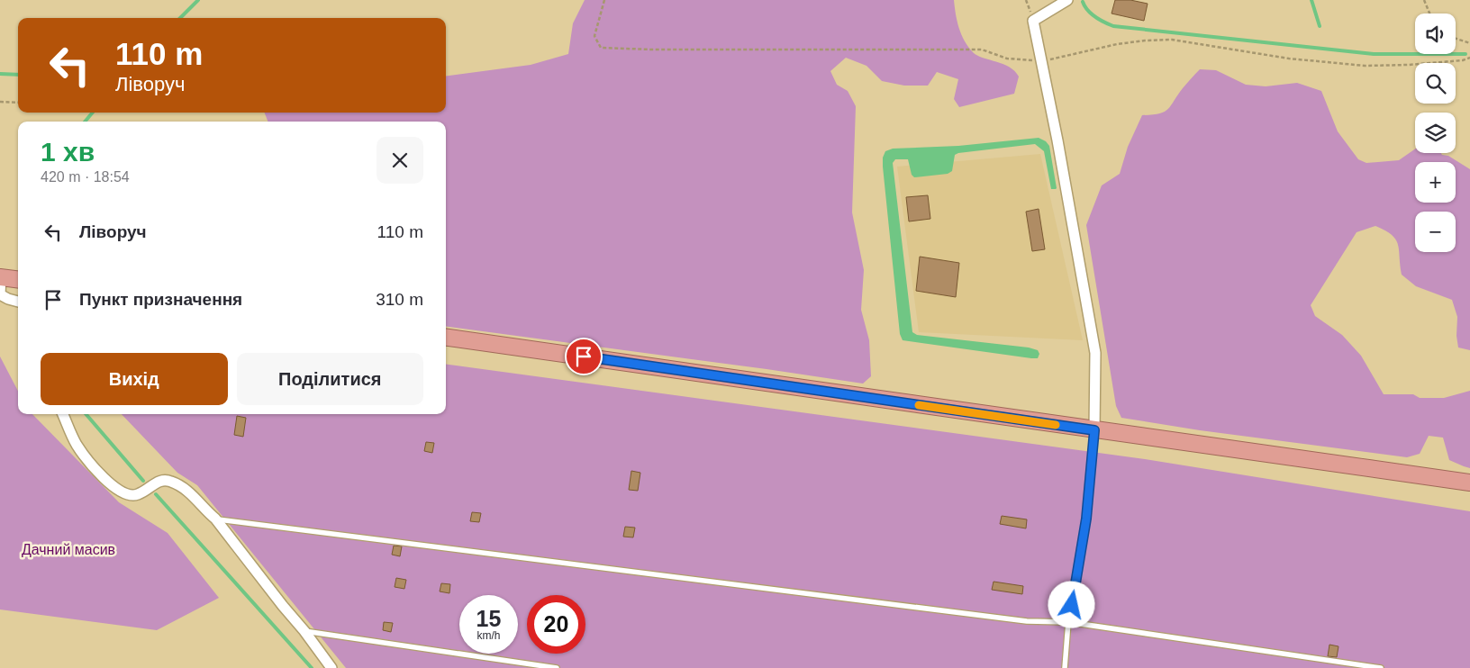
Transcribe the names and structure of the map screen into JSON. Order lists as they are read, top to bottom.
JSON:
{
  "parks": ["Дачний масив"],
  "page": {
    "map_buttons": ["+", "−"],
    "turn": ["110 m", "Ліворуч"],
    "heading": ["1 хв", "420 m · 18:54"],
    "list": [
      {
        "name": "Ліворуч",
        "value": "110 m"
      },
      {
        "name": "Пункт призначення",
        "value": "310 m"
      }
    ],
    "buttons": ["Вихід", "Поділитися"],
    "speed": "15 km/h",
    "limit": "20"
  }
}
